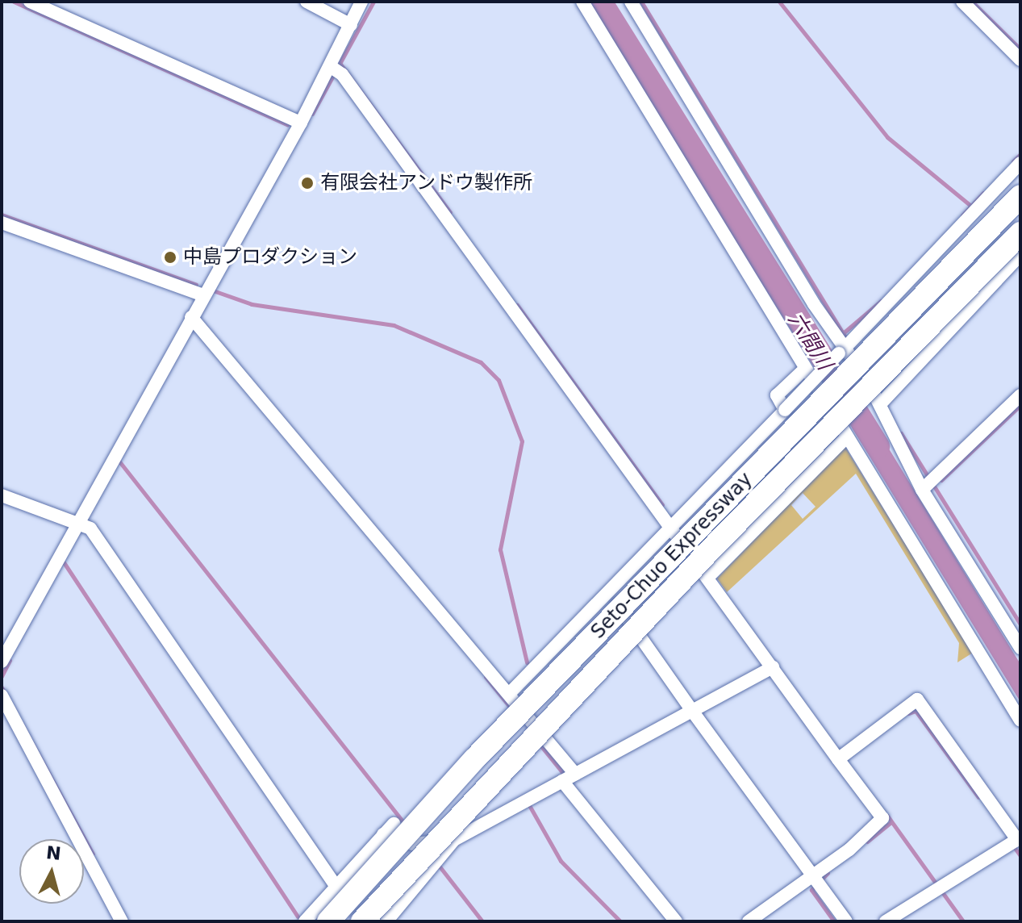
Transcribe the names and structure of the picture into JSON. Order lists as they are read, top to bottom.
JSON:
{
  "streets": {
    "highway": ["Seto-Chuo Expressway"]
  },
  "water": ["六間川"],
  "places": ["有限会社アンドウ製作所", "中島プロダクション"],
  "north": "top"
}
